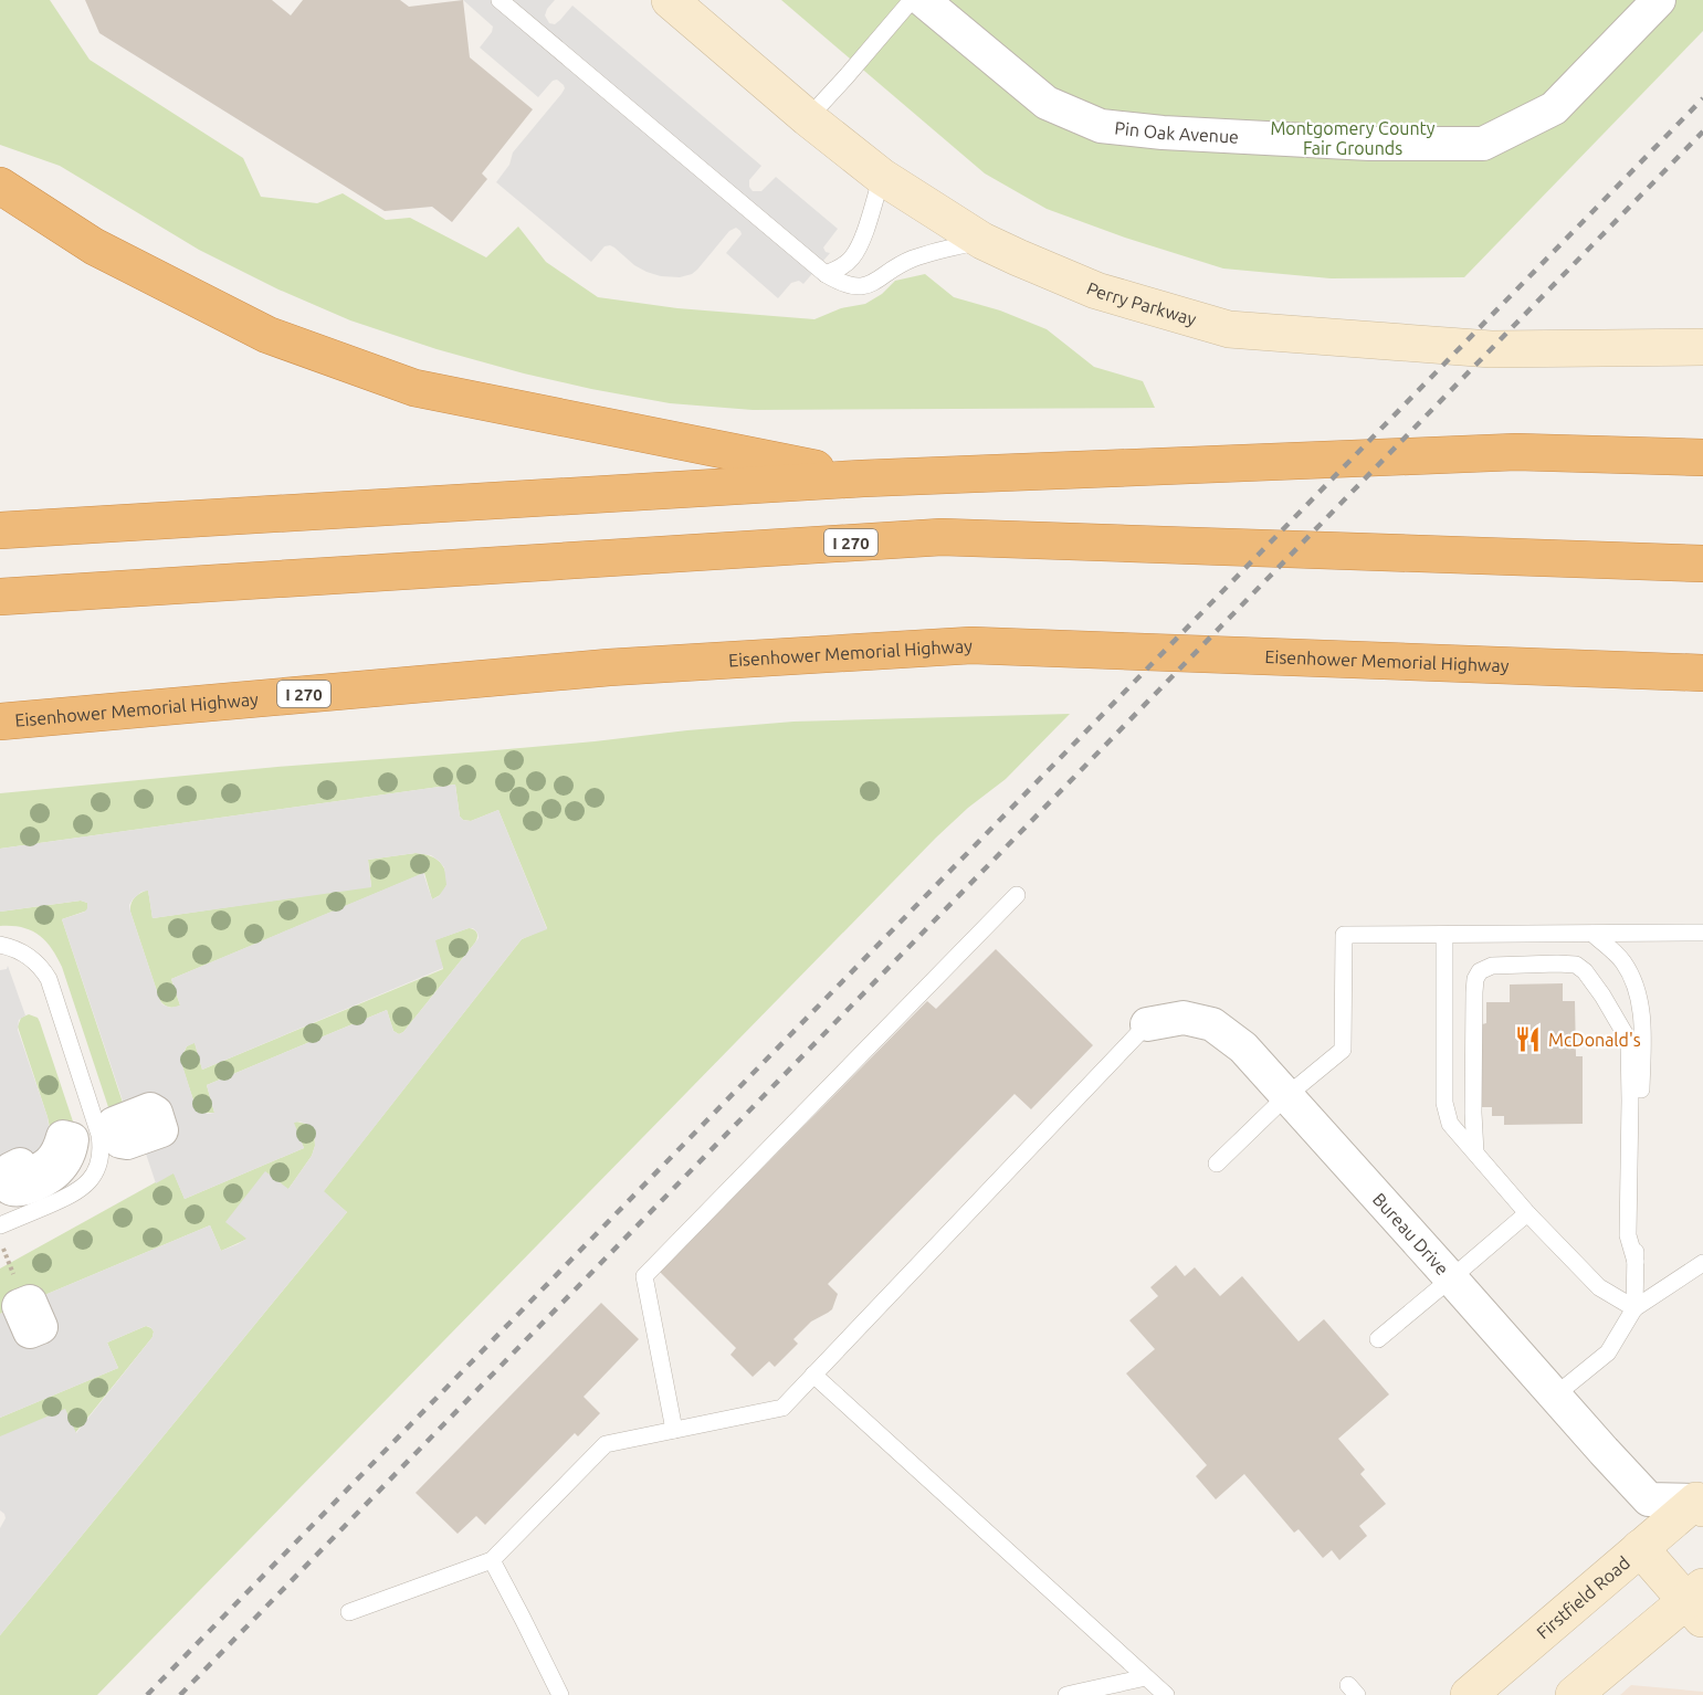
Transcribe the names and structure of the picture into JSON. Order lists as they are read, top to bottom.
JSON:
{
  "streets": {
    "highway": ["I 270", "Eisenhower Memorial Highway"],
    "street": [
      "Pin Oak Avenue",
      "Perry Parkway",
      "Bureau Drive",
      "Firstfield Road"
    ]
  },
  "parks": ["Montgomery County Fair Grounds"],
  "places": {
    "restaurant": ["McDonald's"]
  }
}
